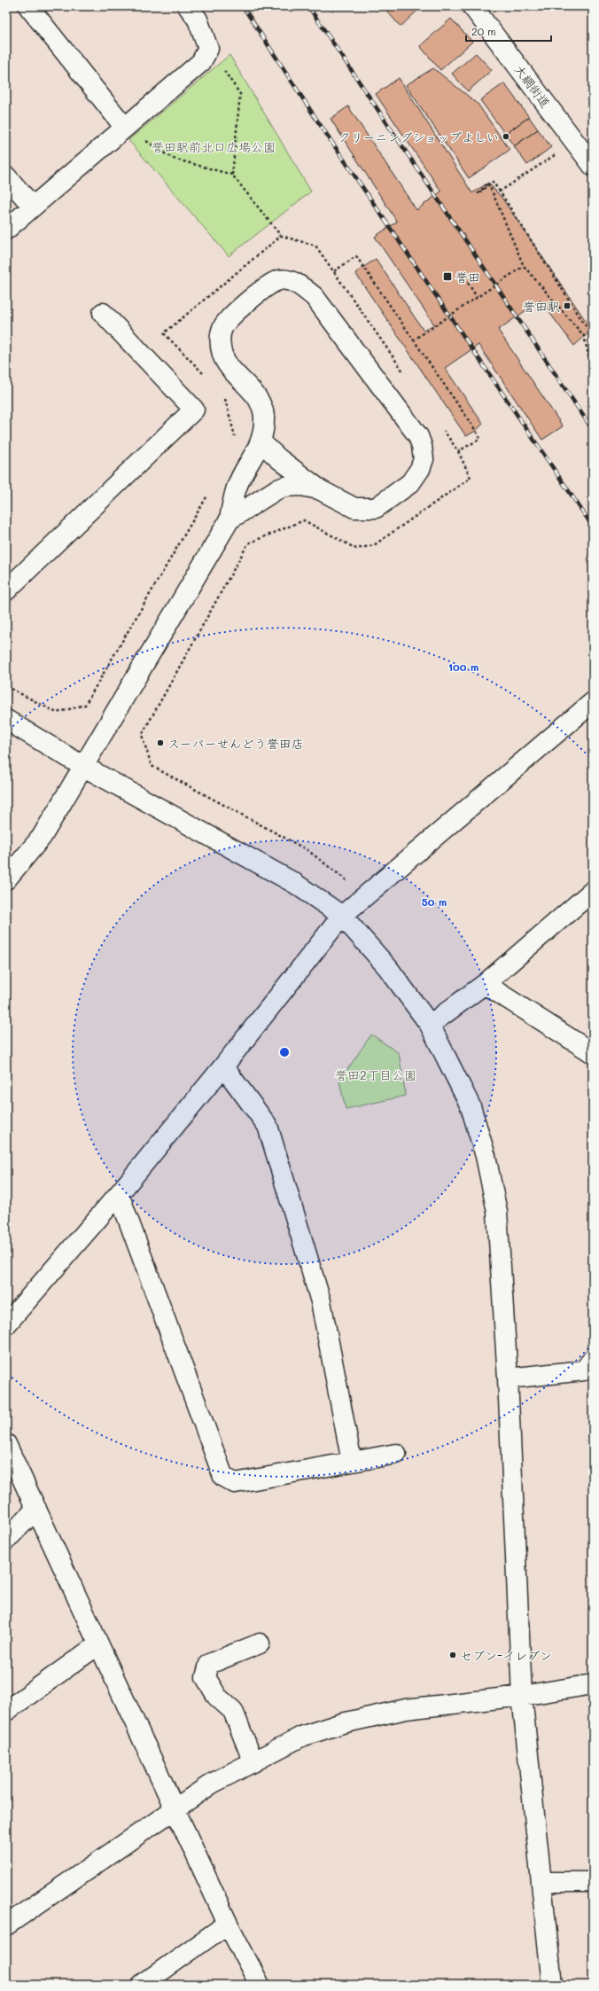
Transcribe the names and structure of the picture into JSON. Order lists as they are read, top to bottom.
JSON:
{
  "streets": {
    "street": ["大網街道"]
  },
  "parks": ["誉田駅前北口広場公園", "誉田2丁目公園"],
  "places": {
    "other": ["クリーニングショップよしい", "スーパーせんどう誉田店", "セブン-イレブン"],
    "transit": ["誉田", "誉田駅"]
  },
  "scale_bar": "20 m",
  "rings": ["100 m", "50 m"]
}
